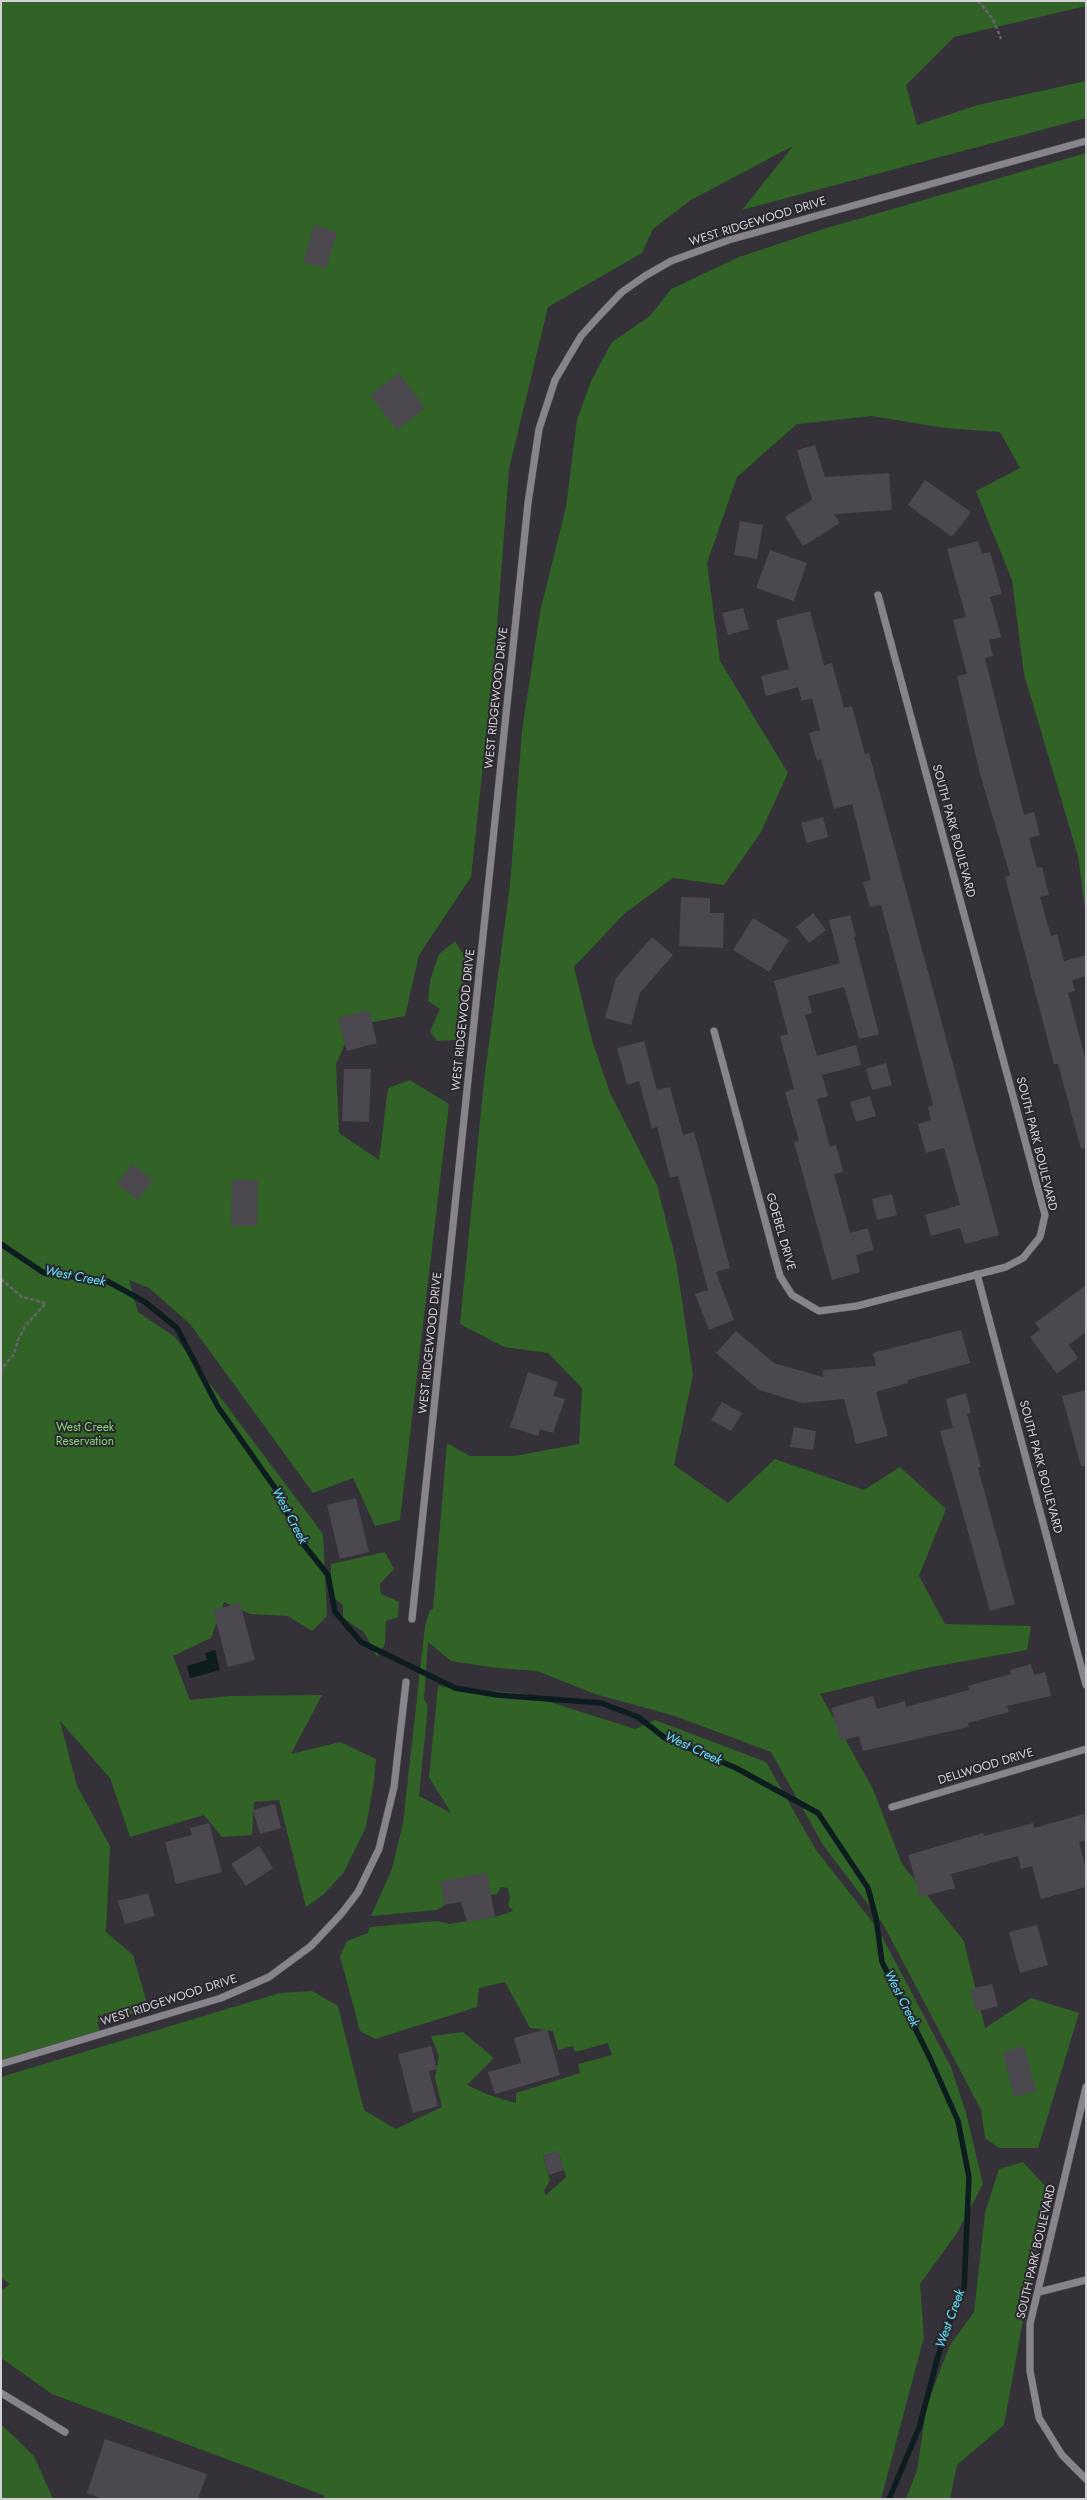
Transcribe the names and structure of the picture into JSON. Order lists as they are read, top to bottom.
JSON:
{
  "streets": {
    "street": [
      "WEST RIDGEWOOD DRIVE",
      "SOUTH PARK BOULEVARD",
      "GOEBEL DRIVE",
      "DELLWOOD DRIVE"
    ]
  },
  "crossings": [
    ["SOUTH PARK BOULEVARD", "GOEBEL DRIVE"]
  ],
  "water": ["West Creek"],
  "parks": ["West Creek Reservation"]
}
